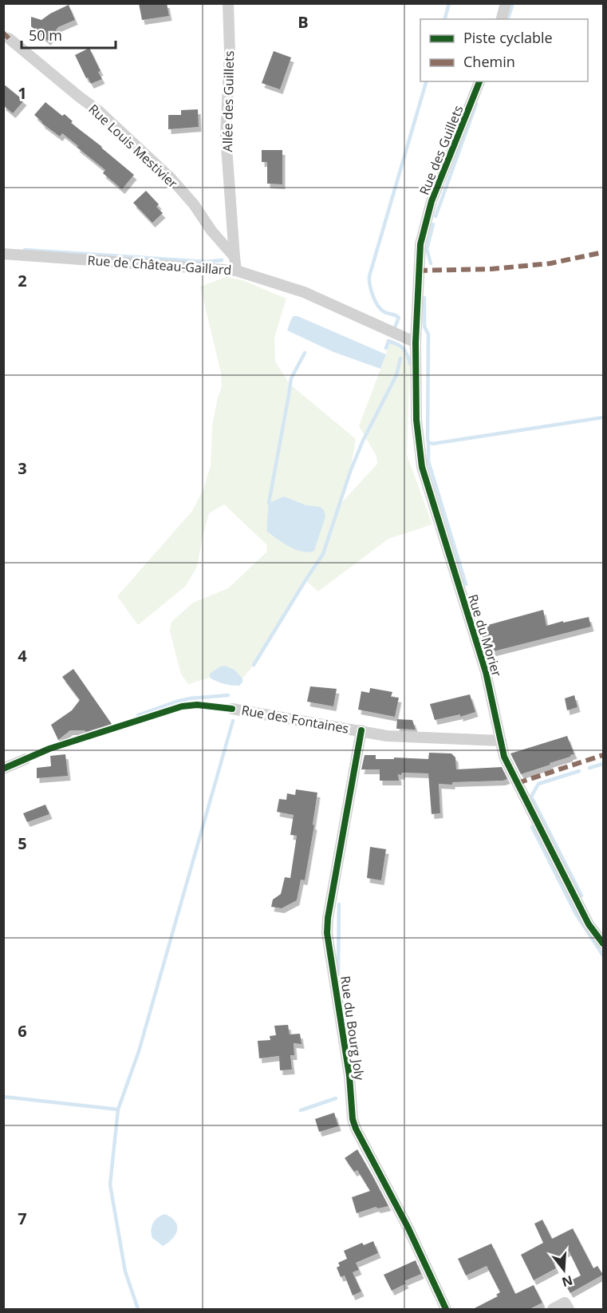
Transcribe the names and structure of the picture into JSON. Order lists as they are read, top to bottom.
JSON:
{
  "streets": {
    "street": [
      "Allée des Guillets",
      "Rue Louis Mestivier",
      "Rue des Guillets",
      "Rue de Château-Gaillard",
      "Rue du Morier",
      "Rue des Fontaines",
      "Rue du Bourg Joly"
    ]
  },
  "crossings": [
    ["Allée des Guillets", "Rue Louis Mestivier"],
    ["Rue des Guillets", "Rue de Château-Gaillard"],
    ["Rue des Guillets", "Rue du Morier"],
    ["Rue de Château-Gaillard", "Rue du Morier"],
    ["Rue du Morier", "Rue des Fontaines"],
    ["Rue des Fontaines", "Rue du Bourg Joly"]
  ],
  "legend": ["Piste cyclable", "Chemin"],
  "scale_bar": "50 m",
  "north": "bottom",
  "grid": {
    "columns": ["B"],
    "rows": [
      "1",
      "2",
      "3",
      "4",
      "5",
      "6",
      "7"
    ]
  }
}
